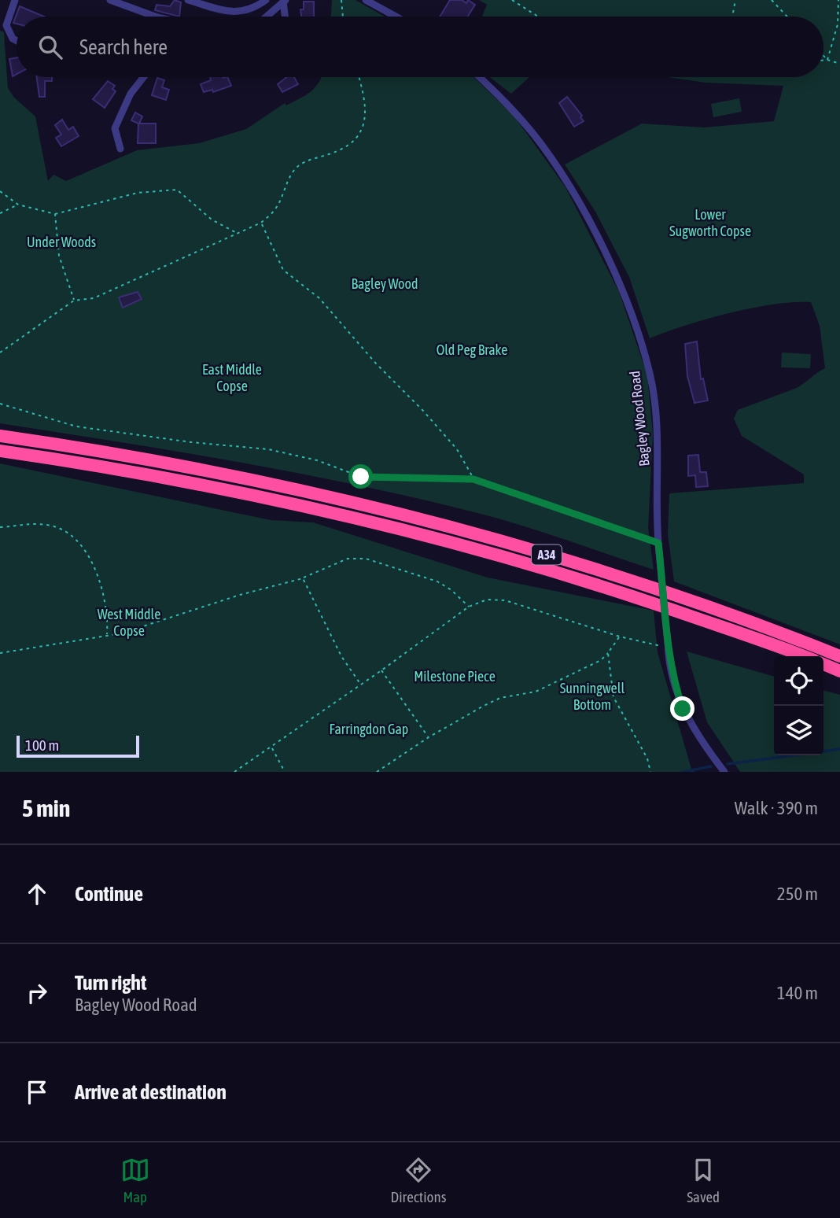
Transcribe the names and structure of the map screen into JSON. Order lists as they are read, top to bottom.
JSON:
{
  "streets": {
    "highway": ["A34"],
    "street": ["Bagley Wood Road"]
  },
  "parks": [
    "Lower Sugworth Copse",
    "Under Woods",
    "Bagley Wood",
    "Old Peg Brake",
    "East Middle Copse",
    "West Middle Copse",
    "Milestone Piece",
    "Sunningwell Bottom",
    "Farringdon Gap"
  ],
  "scale_bar": "100 m",
  "page": {
    "search": "Search here",
    "scale": "100 m",
    "heading": ["5 min", "Walk · 390 m"],
    "list": [
      ["Continue", "250 m"],
      ["Turn right", "Bagley Wood Road", "140 m"],
      "Arrive at destination"
    ],
    "nav": ["Map", "Directions", "Saved"]
  }
}
